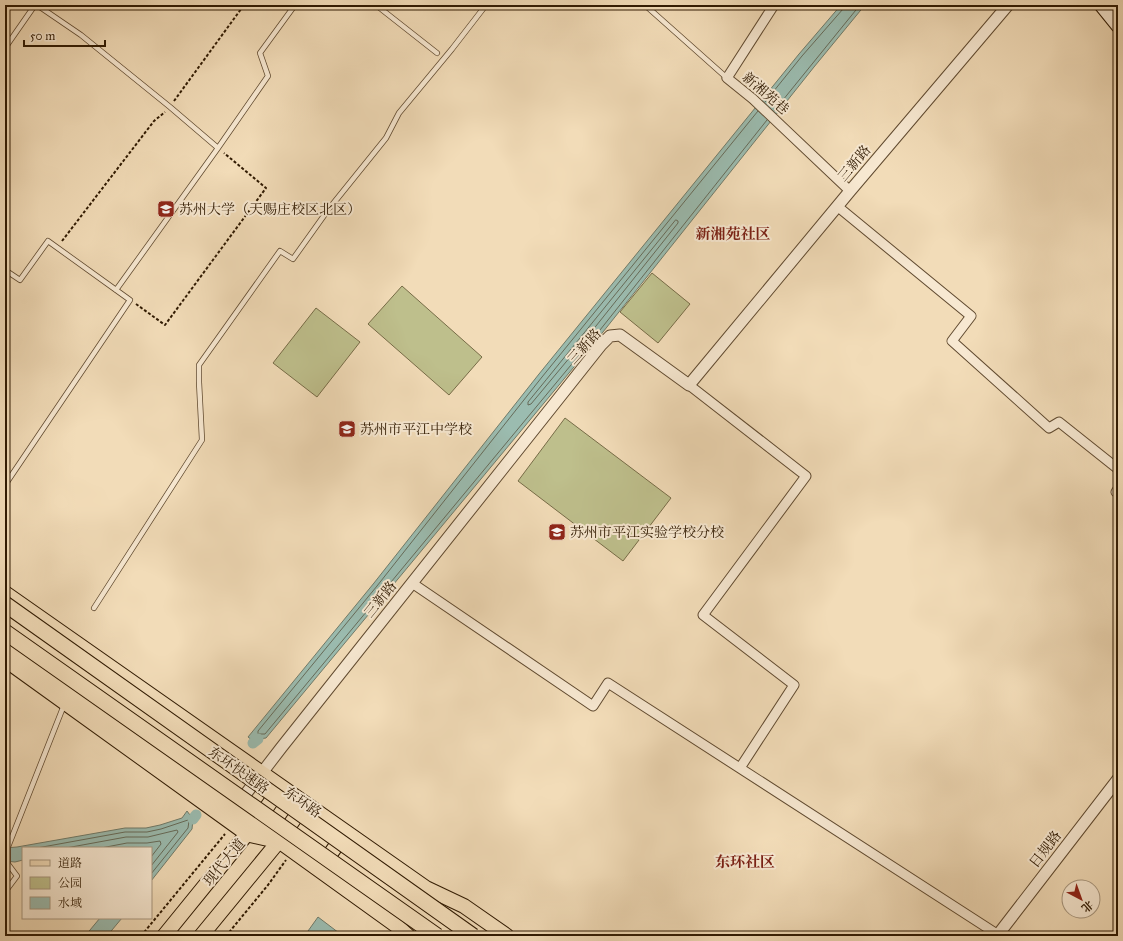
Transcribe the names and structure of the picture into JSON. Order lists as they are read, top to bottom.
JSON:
{
  "streets": {
    "highway": ["东环快速路"],
    "main road": ["东环路", "现代大道"],
    "street": ["新湘苑巷", "三新路", "日规路"]
  },
  "crossings": [
    ["新湘苑巷", "三新路"],
    ["三新路", "东环路"],
    ["东环路", "现代大道"]
  ],
  "districts": ["新湘苑社区", "东环社区"],
  "places": {
    "school or university": ["苏州大学（天赐庄校区北区）", "苏州市平江中学校", "苏州市平江实验学校分校"]
  },
  "legend": ["道路", "公园", "水域"],
  "scale_bar": "50 m",
  "north": "bottom right"
}
